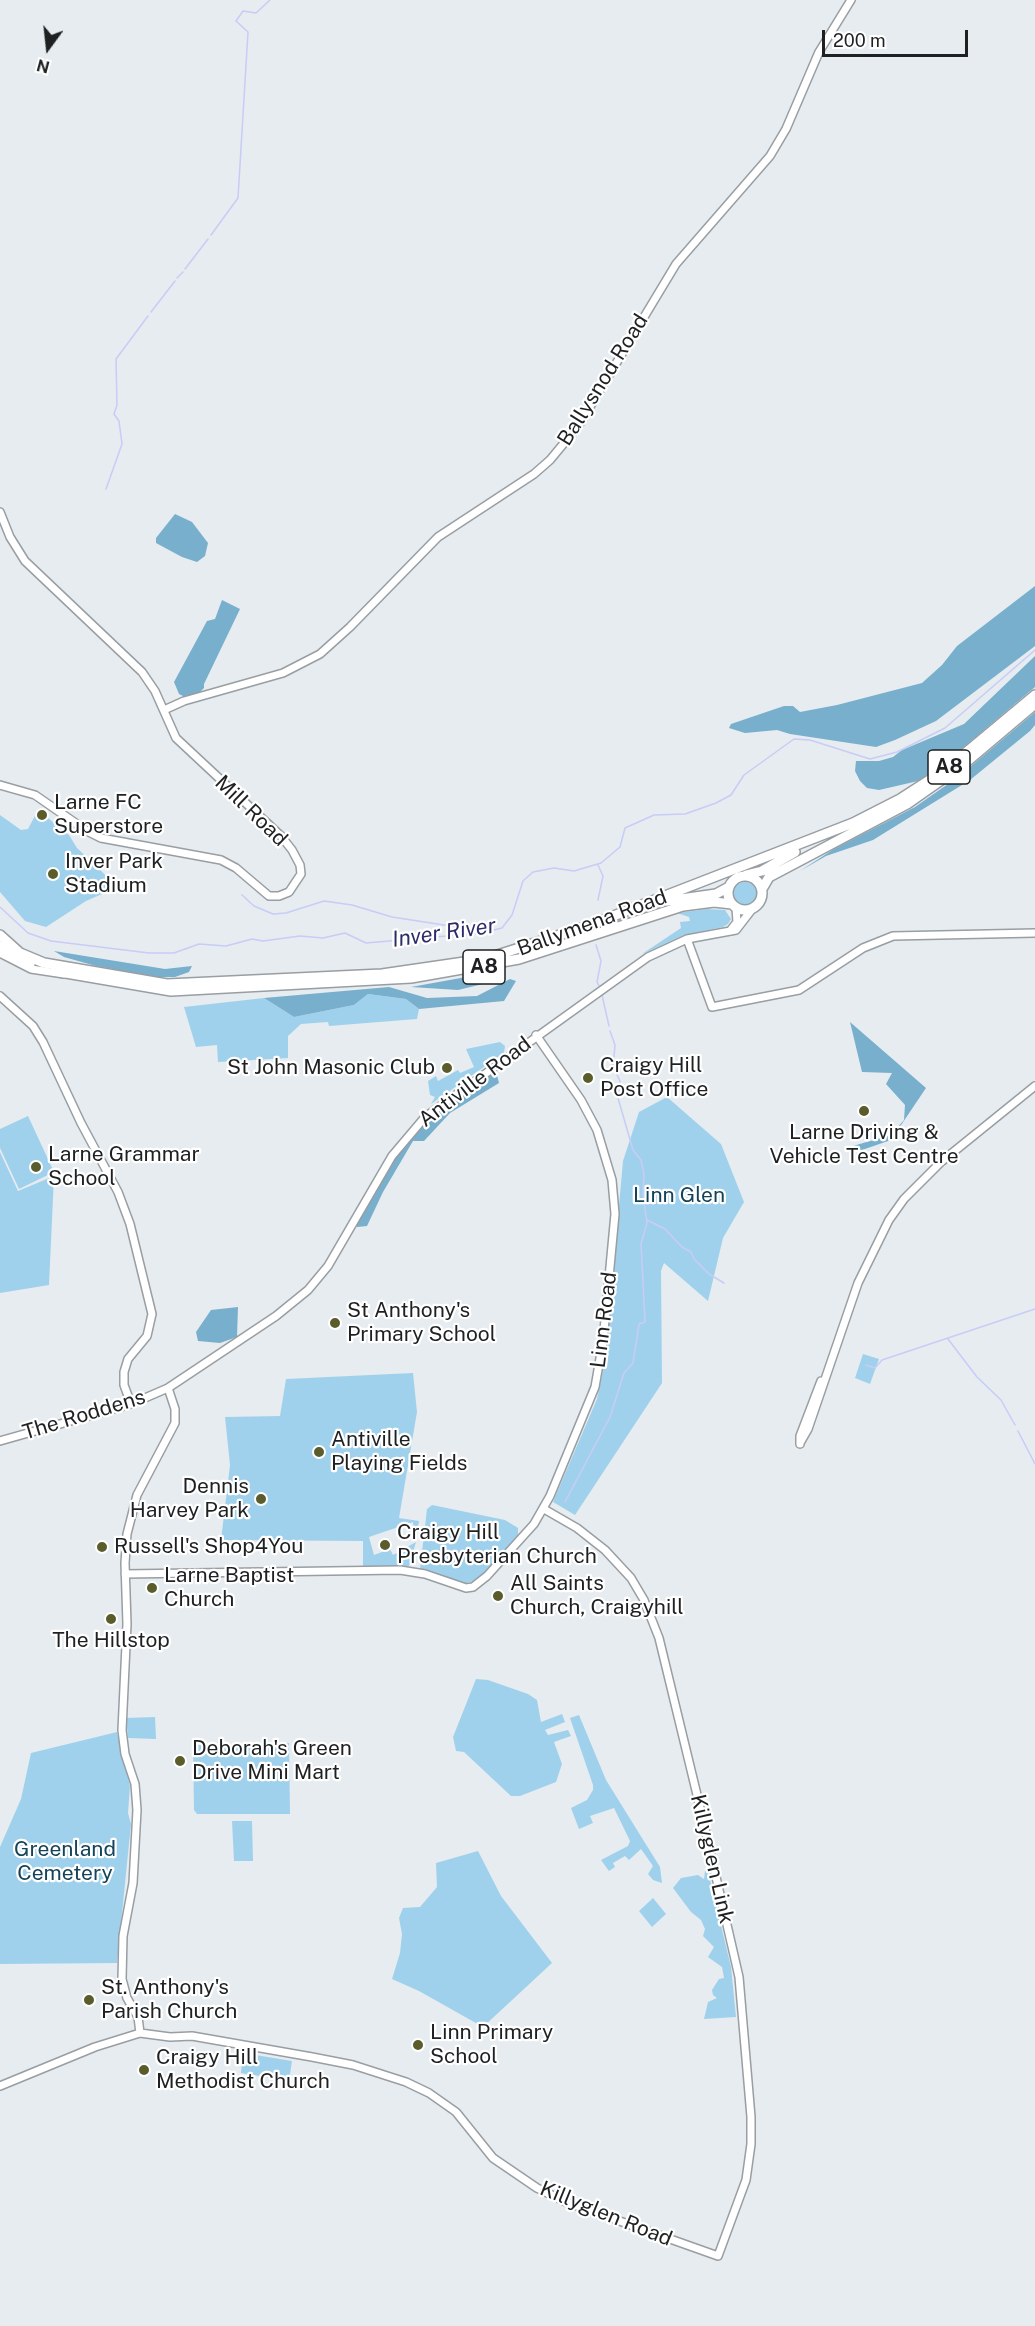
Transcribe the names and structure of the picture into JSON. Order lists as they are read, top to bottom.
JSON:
{
  "streets": {
    "highway": ["A8", "Ballymena Road"],
    "street": [
      "Ballysnod Road",
      "Mill Road",
      "Antiville Road",
      "Linn Road",
      "The Roddens",
      "Killyglen Link",
      "Killyglen Road"
    ]
  },
  "crossings": [
    ["Ballysnod Road", "Mill Road"],
    ["A8", "Ballymena Road"],
    ["Antiville Road", "Linn Road"],
    ["Antiville Road", "The Roddens"],
    ["Linn Road", "Killyglen Link"],
    ["Killyglen Link", "Killyglen Road"]
  ],
  "water": ["Inver River"],
  "parks": ["Linn Glen", "Greenland Cemetery"],
  "places": [
    "Larne FC Superstore",
    "Inver Park Stadium",
    "St John Masonic Club",
    "Craigy Hill Post Office",
    "Larne Driving & Vehicle Test Centre",
    "Larne Grammar School",
    "St Anthony's Primary School",
    "Antiville Playing Fields",
    "Dennis Harvey Park",
    "Craigy Hill Presbyterian Church",
    "Russell's Shop4You",
    "Larne Baptist Church",
    "All Saints Church, Craigyhill",
    "The Hillstop",
    "Deborah's Green Drive Mini Mart",
    "St. Anthony's Parish Church",
    "Linn Primary School",
    "Craigy Hill Methodist Church"
  ],
  "scale_bar": "200 m",
  "north": "bottom"
}
